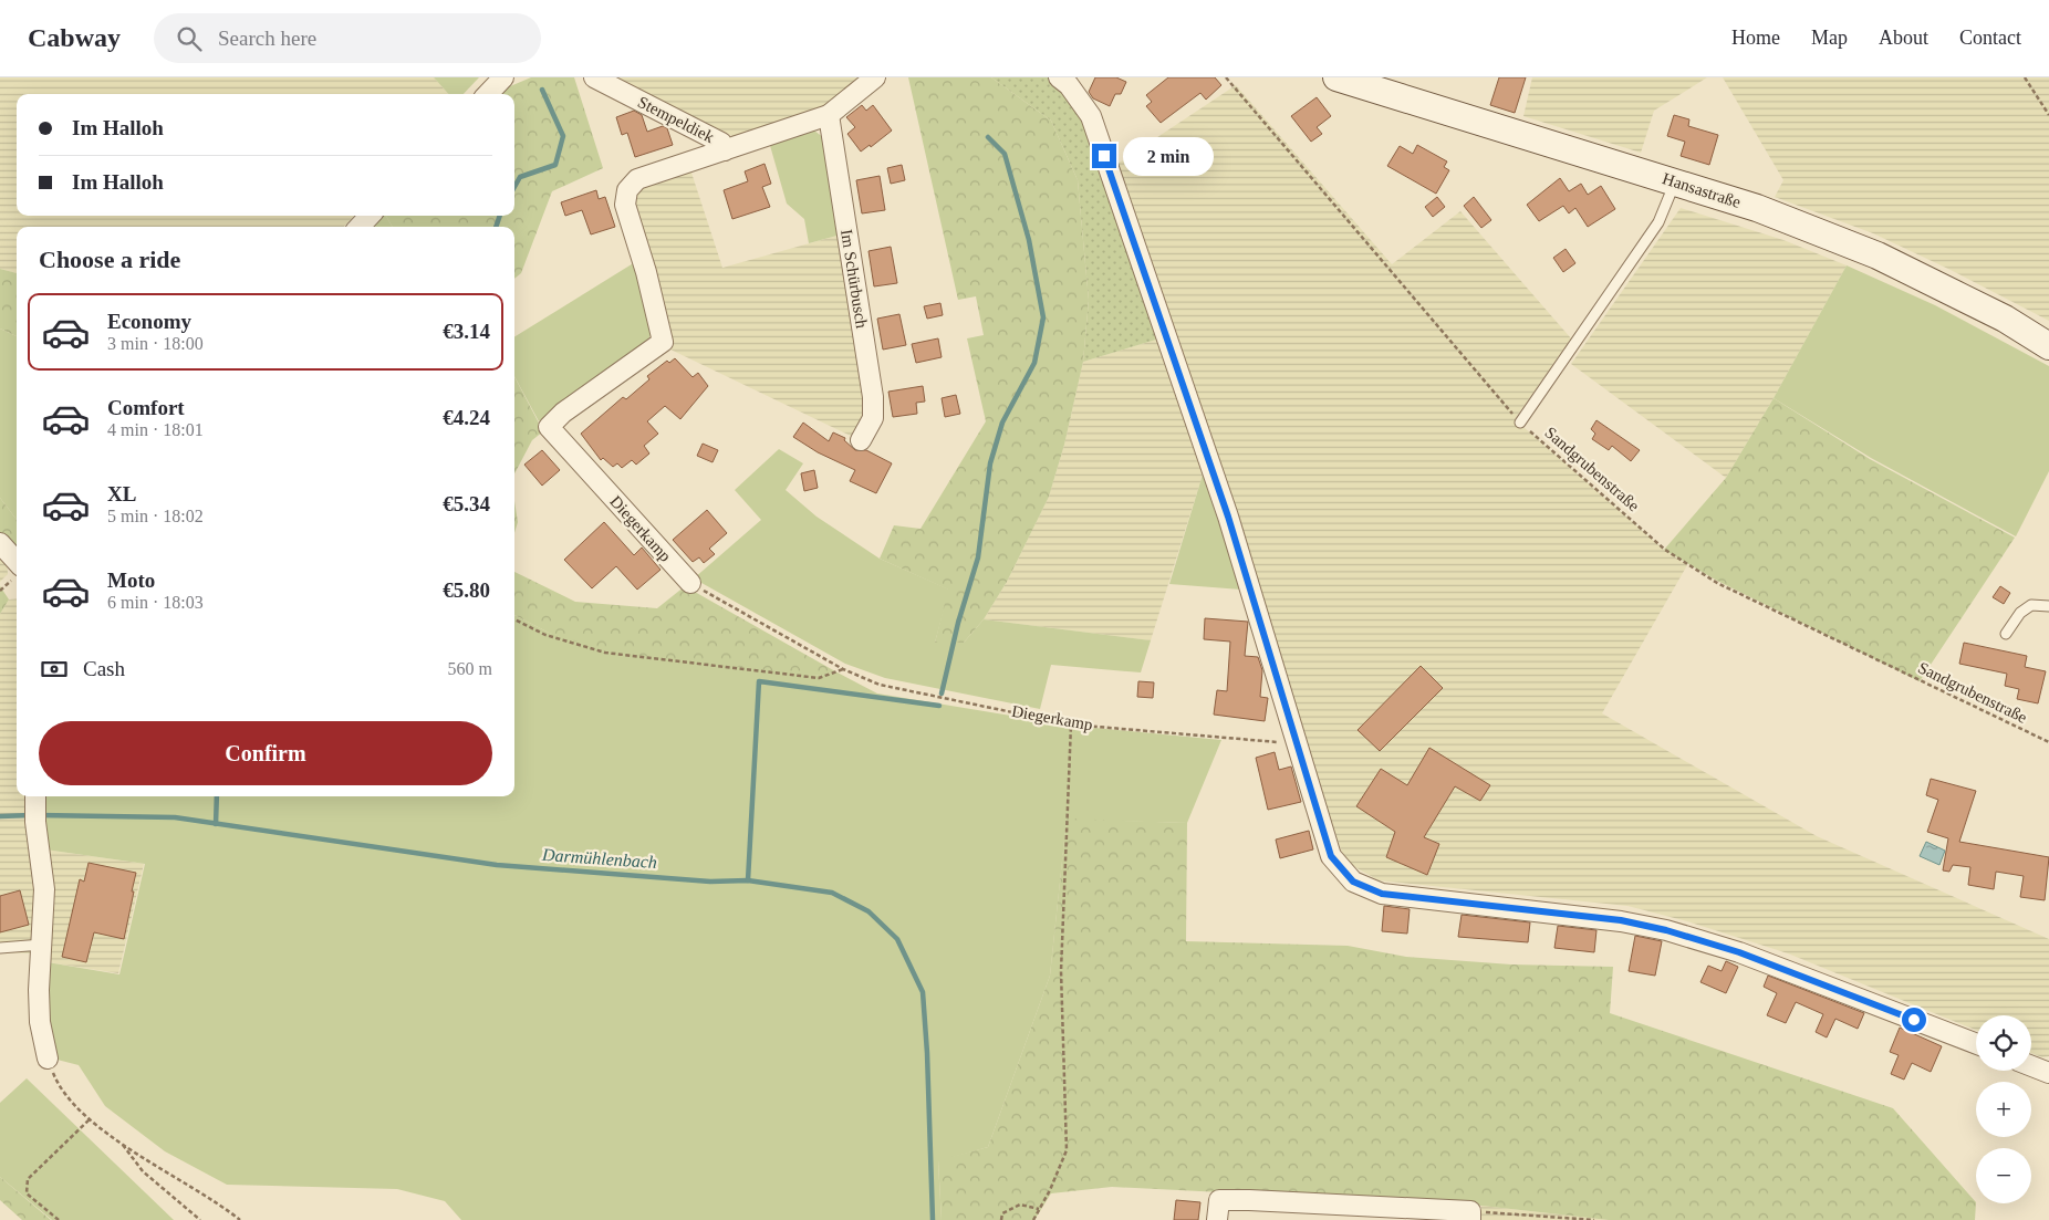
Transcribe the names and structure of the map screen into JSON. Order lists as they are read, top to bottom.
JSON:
{
  "streets": {
    "main road": ["Hansastraße"],
    "street": ["Stempeldiek", "Im Schürbusch", "Diegerkamp"],
    "path": ["Sandgrubenstraße"]
  },
  "crossings": [
    ["Stempeldiek", "Diegerkamp"],
    ["Im Schürbusch", "Diegerkamp"]
  ],
  "water": ["Darmühlenbach"],
  "page": {
    "header": "Cabway",
    "search": "Search here",
    "nav": [
      "Home",
      "Map",
      "About",
      "Contact"
    ],
    "banner": ["Im Halloh", "Im Halloh"],
    "bubble": "2 min",
    "heading": "Choose a ride",
    "list": [
      {
        "name": "Economy",
        "note": "3 min · 18:00",
        "value": "€3.14"
      },
      {
        "name": "Comfort",
        "note": "4 min · 18:01",
        "value": "€4.24"
      },
      {
        "name": "XL",
        "note": "5 min · 18:02",
        "value": "€5.34"
      },
      {
        "name": "Moto",
        "note": "6 min · 18:03",
        "value": "€5.80"
      }
    ],
    "pay": ["Cash", "560 m"],
    "buttons": "Confirm",
    "map_buttons": ["+", "−"]
  }
}
